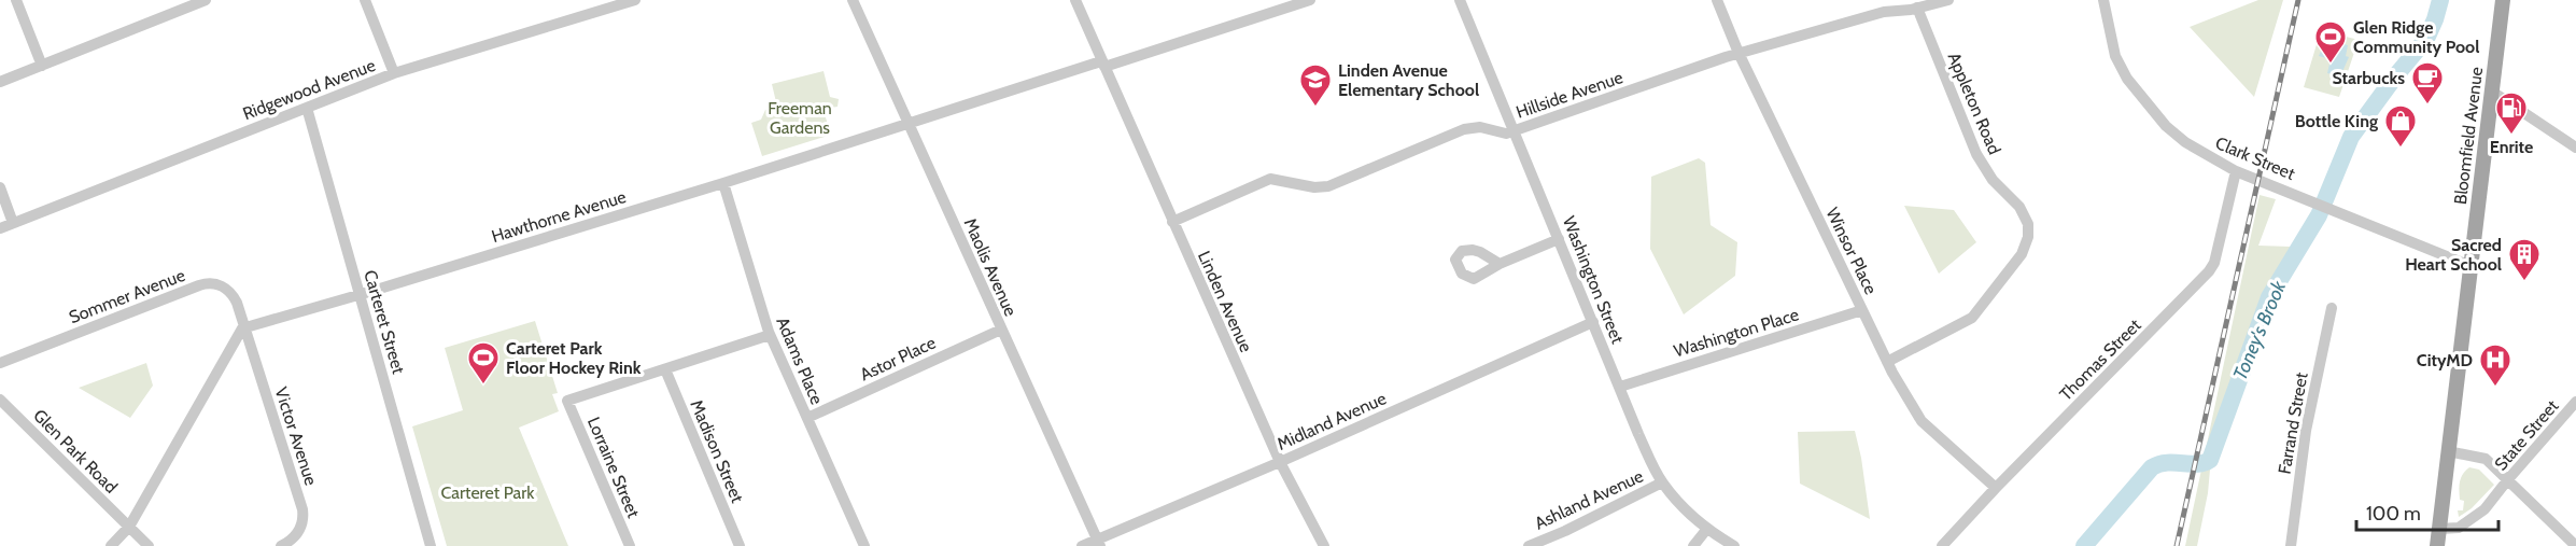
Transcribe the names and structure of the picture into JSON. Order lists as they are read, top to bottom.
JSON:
{
  "streets": {
    "main road": ["Bloomfield Avenue"],
    "street": [
      "Ridgewood Avenue",
      "Hillside Avenue",
      "Appleton Road",
      "Clark Street",
      "Hawthorne Avenue",
      "Winsor Place",
      "Maolis Avenue",
      "Washington Street",
      "Sommer Avenue",
      "Linden Avenue",
      "Carteret Street",
      "Washington Place",
      "Astor Place",
      "Thomas Street",
      "Adams Place",
      "Midland Avenue",
      "Farrand Street",
      "State Street",
      "Victor Avenue",
      "Glen Park Road",
      "Madison Street",
      "Lorraine Street",
      "Ashland Avenue"
    ]
  },
  "crossings": [
    ["Ridgewood Avenue", "Carteret Street"],
    ["Hillside Avenue", "Appleton Road"],
    ["Hillside Avenue", "Winsor Place"],
    ["Hillside Avenue", "Washington Street"],
    ["Hillside Avenue", "Linden Avenue"],
    ["Appleton Road", "Winsor Place"],
    ["Bloomfield Avenue", "Clark Street"],
    ["Bloomfield Avenue", "State Street"],
    ["Clark Street", "Thomas Street"],
    ["Hawthorne Avenue", "Maolis Avenue"],
    ["Hawthorne Avenue", "Sommer Avenue"],
    ["Hawthorne Avenue", "Linden Avenue"],
    ["Hawthorne Avenue", "Carteret Street"],
    ["Hawthorne Avenue", "Adams Place"],
    ["Hawthorne Avenue", "Victor Avenue"],
    ["Winsor Place", "Washington Place"],
    ["Winsor Place", "Thomas Street"],
    ["Maolis Avenue", "Astor Place"],
    ["Maolis Avenue", "Midland Avenue"],
    ["Washington Street", "Washington Place"],
    ["Washington Street", "Midland Avenue"],
    ["Washington Street", "Ashland Avenue"],
    ["Sommer Avenue", "Victor Avenue"],
    ["Linden Avenue", "Midland Avenue"],
    ["Astor Place", "Adams Place"],
    ["Madison Street", "Lorraine Street"]
  ],
  "water": ["Toney's Brook"],
  "parks": ["Freeman Gardens", "Carteret Park"],
  "places": {
    "sports": ["Glen Ridge Community Pool", "Carteret Park Floor Hockey Rink"],
    "cafe": ["Starbucks"],
    "school or university": ["Linden Avenue Elementary School"],
    "fuel station": ["Enrite"],
    "shop": ["Bottle King"],
    "building": ["Sacred Heart School"],
    "hospital": ["CityMD"]
  },
  "scale_bar": "100 m"
}
